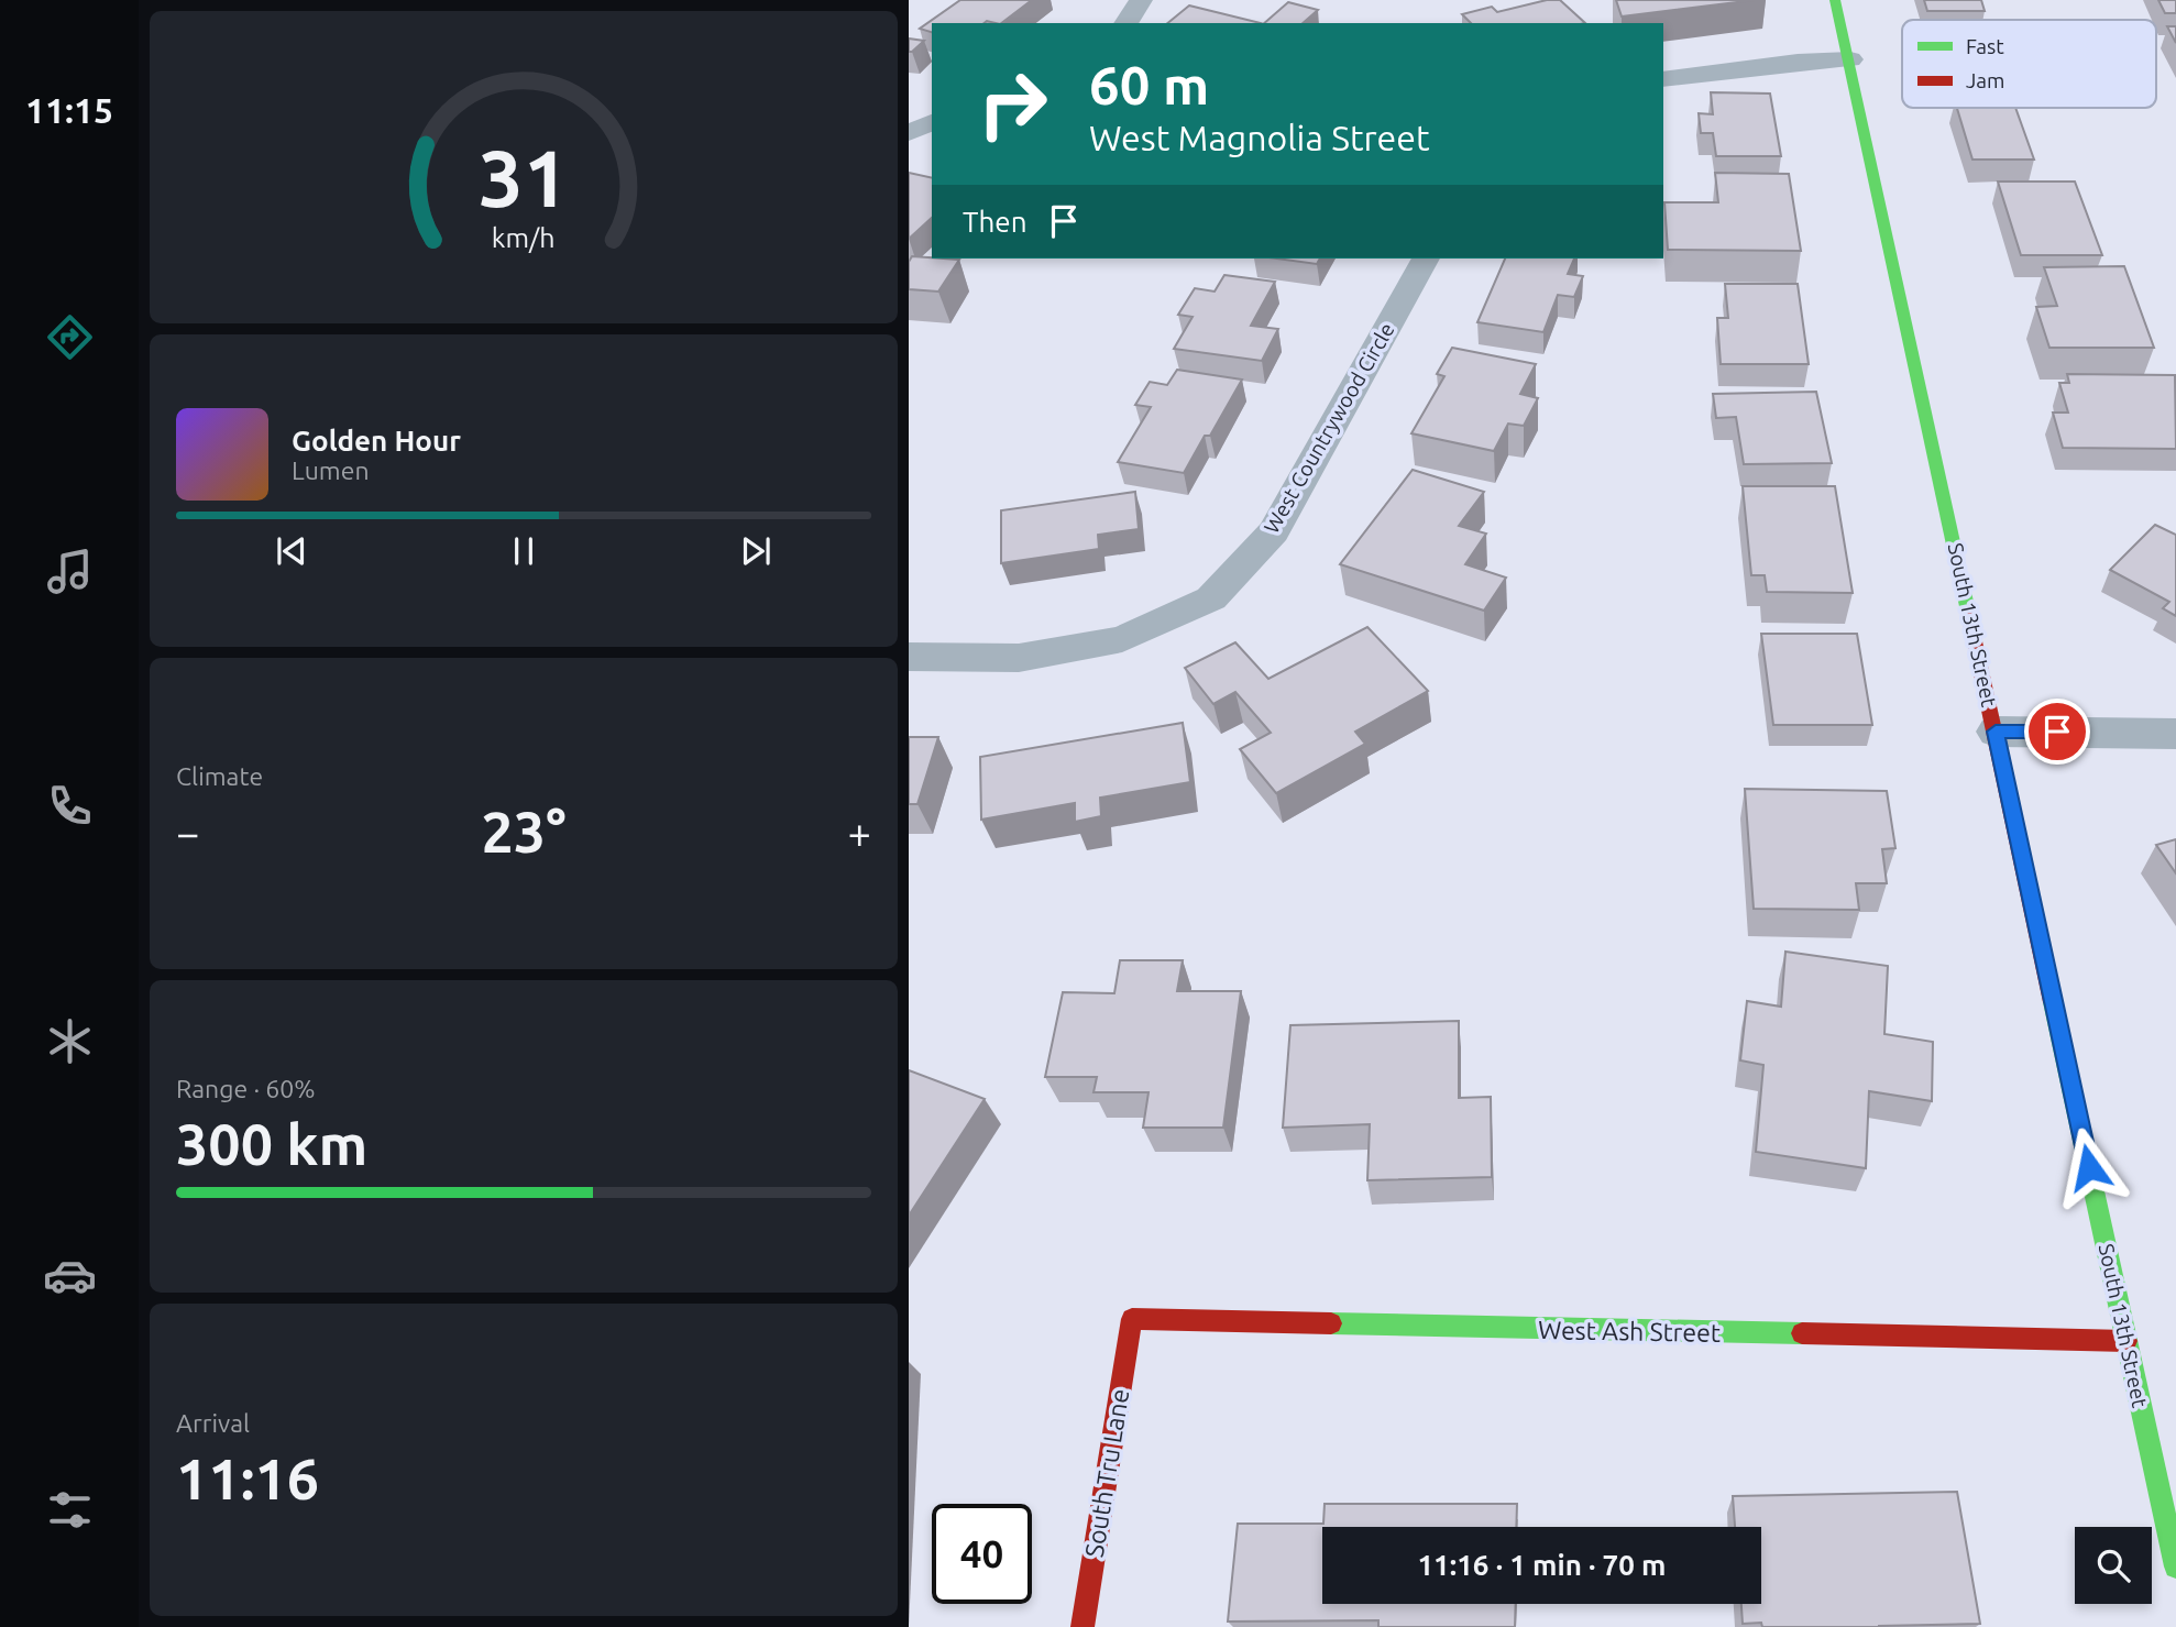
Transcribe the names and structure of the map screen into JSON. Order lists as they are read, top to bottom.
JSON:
{
  "streets": {
    "street": [
      "West Countrywood Circle",
      "South 13th Street",
      "West Ash Street",
      "South Tru Lane"
    ]
  },
  "crossings": [
    ["South 13th Street", "West Ash Street"],
    ["West Ash Street", "South Tru Lane"]
  ],
  "legend": ["Fast", "Jam"],
  "page": {
    "tabs": "11:15",
    "turn": ["60 m", "West Magnolia Street"],
    "then": "Then",
    "song": ["Golden Hour", "Lumen"],
    "tile": [
      "Climate",
      ["Range · 60%", "300 km"],
      ["Arrival", "11:16"]
    ],
    "heat": ["−", "23°", "+"],
    "limit": "40",
    "trip": "11:16 · 1 min · 70 m",
    "gauge": ["31", "km/h"]
  }
}
